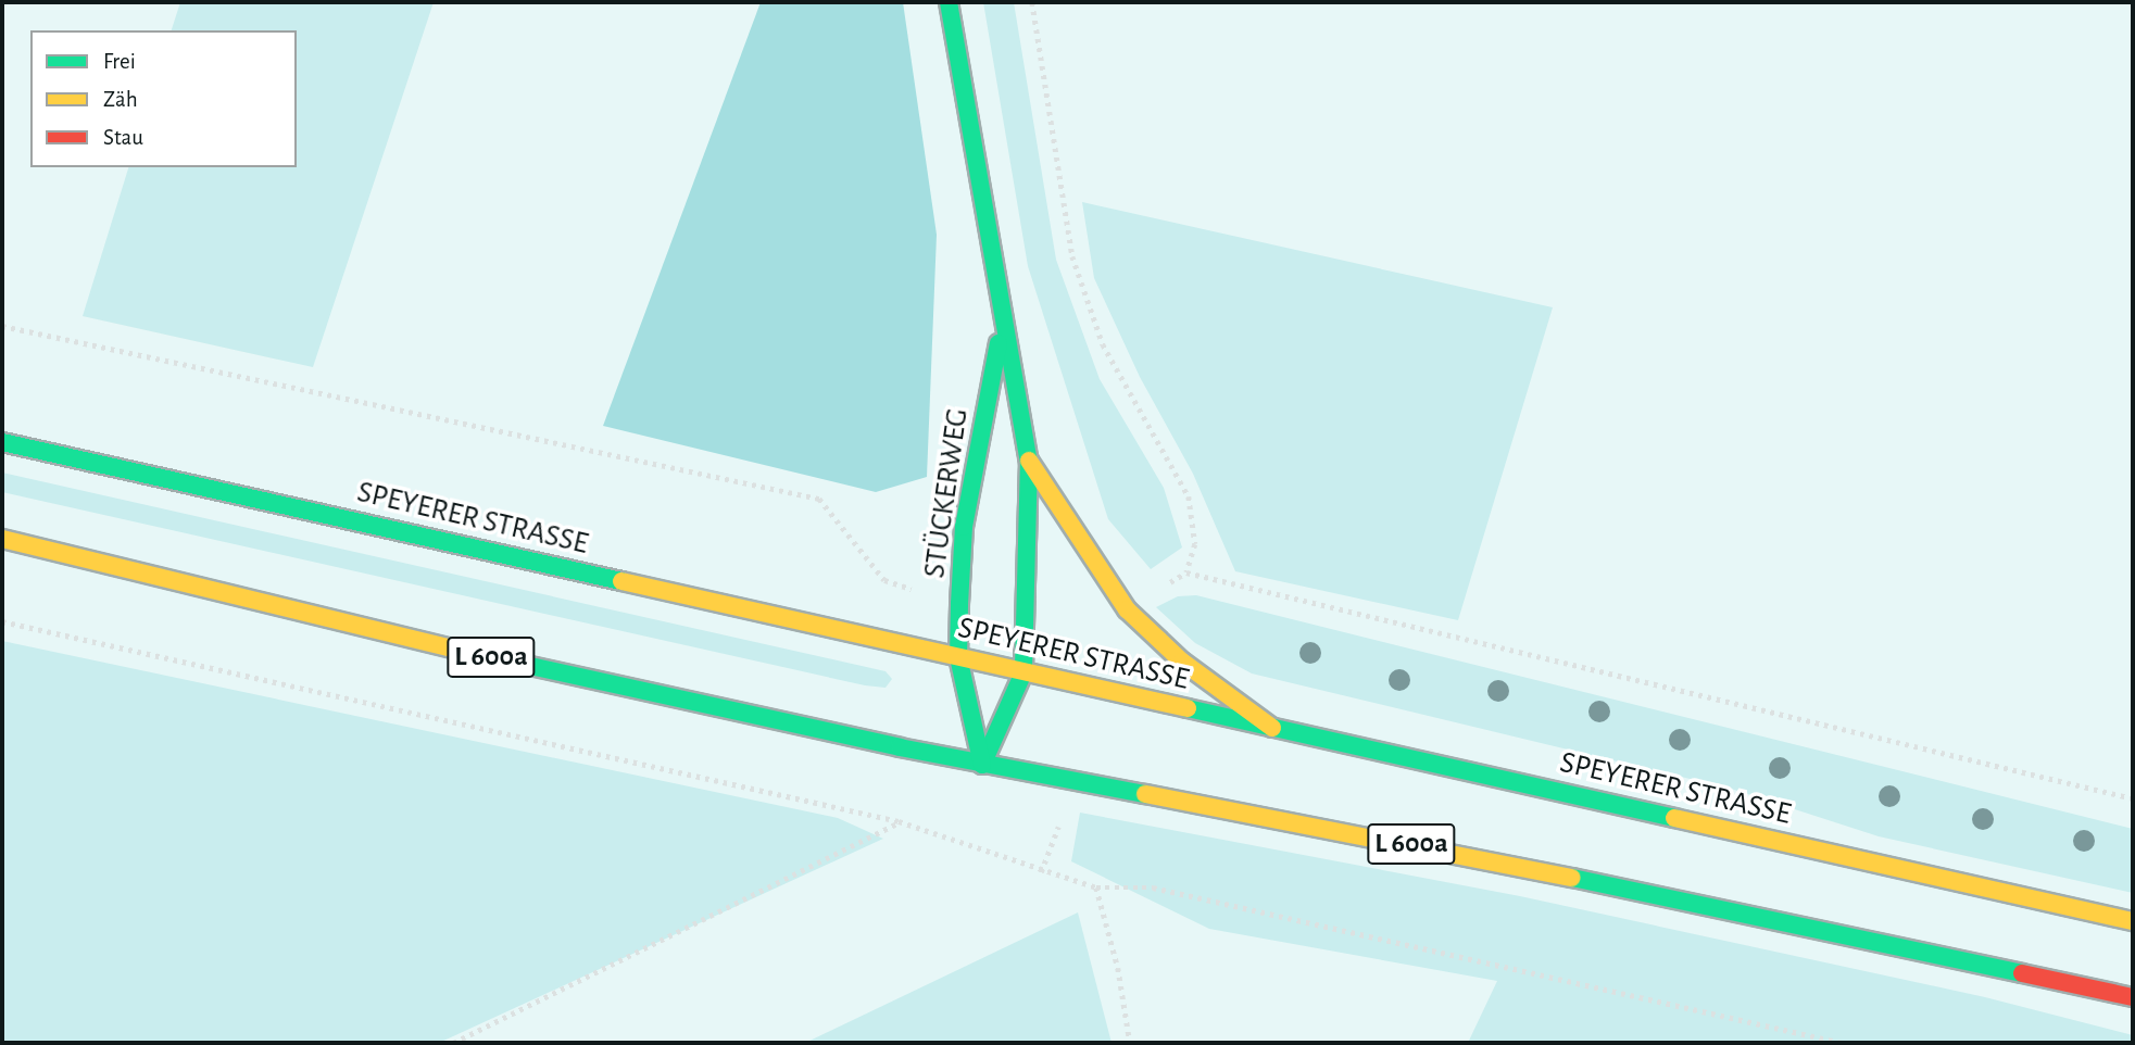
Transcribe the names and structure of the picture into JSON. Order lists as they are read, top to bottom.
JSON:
{
  "streets": {
    "main road": ["STÜCKERWEG", "SPEYERER STRASSE", "L 600a"]
  },
  "crossings": [
    ["STÜCKERWEG", "SPEYERER STRASSE"],
    ["STÜCKERWEG", "L 600a"]
  ],
  "legend": ["Frei", "Zäh", "Stau"]
}
